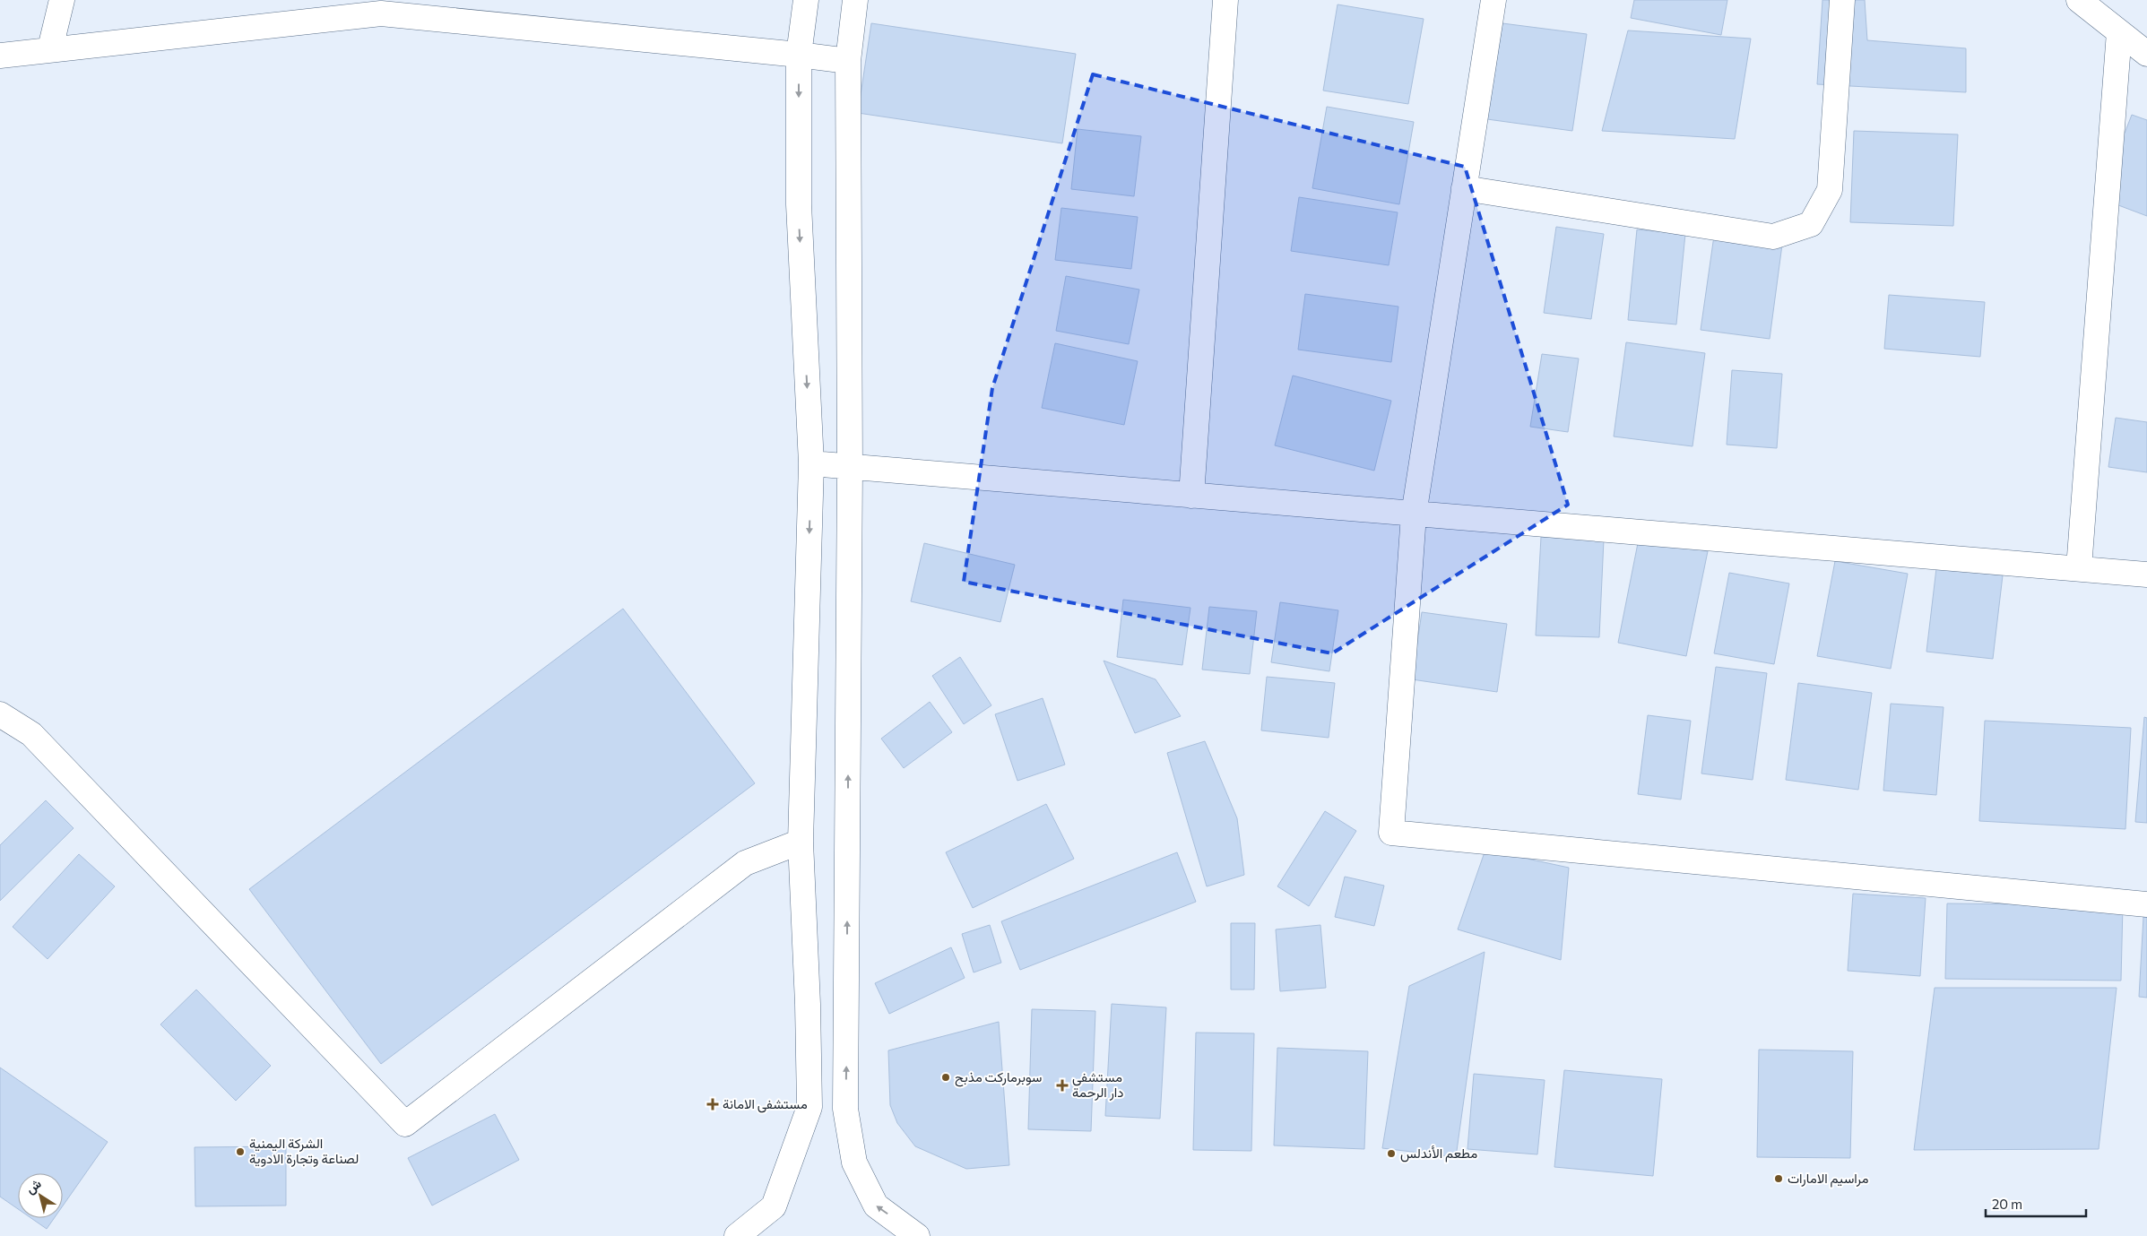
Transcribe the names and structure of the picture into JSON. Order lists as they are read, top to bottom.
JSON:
{
  "places": {
    "other": [
      "سوبرمارکت مذبح",
      "الشركة اليمنية لصناعة وتجارة الادوية",
      "مطعم الأندلس",
      "مراسيم الامارات"
    ],
    "health": ["مستشفى دار الرحمة", "مستشفى الامانة"]
  },
  "scale_bar": "20 m",
  "north": "top left"
}
